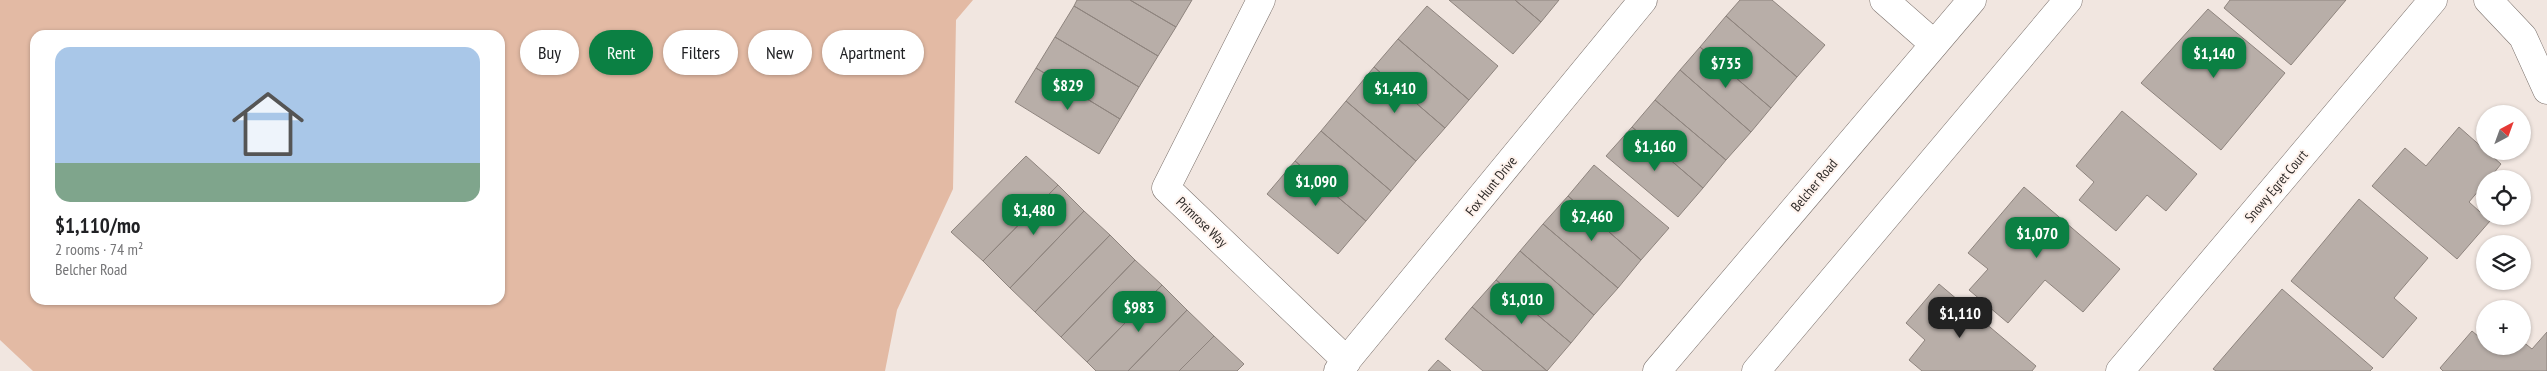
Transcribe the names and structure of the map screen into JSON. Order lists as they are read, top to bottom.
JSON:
{
  "streets": {
    "street": [
      "Belcher Road",
      "Fox Hunt Drive",
      "Snowy Egret Court",
      "Primrose Way"
    ]
  },
  "crossings": [
    ["Fox Hunt Drive", "Primrose Way"]
  ],
  "north": "top right",
  "page": {
    "chip": [
      "Buy",
      "Rent",
      "Filters",
      "New",
      "Apartment"
    ],
    "list": [
      {
        "name": "$1,110/mo",
        "note": "2 rooms · 74 m² · Belcher Road"
      }
    ],
    "price": [
      "$1,140",
      "$735",
      "$829",
      "$1,410",
      "$1,160",
      "$1,090",
      "$1,480",
      "$2,460",
      "$1,070",
      "$1,010",
      "$983",
      "$1,110"
    ],
    "map_buttons": "+"
  }
}
